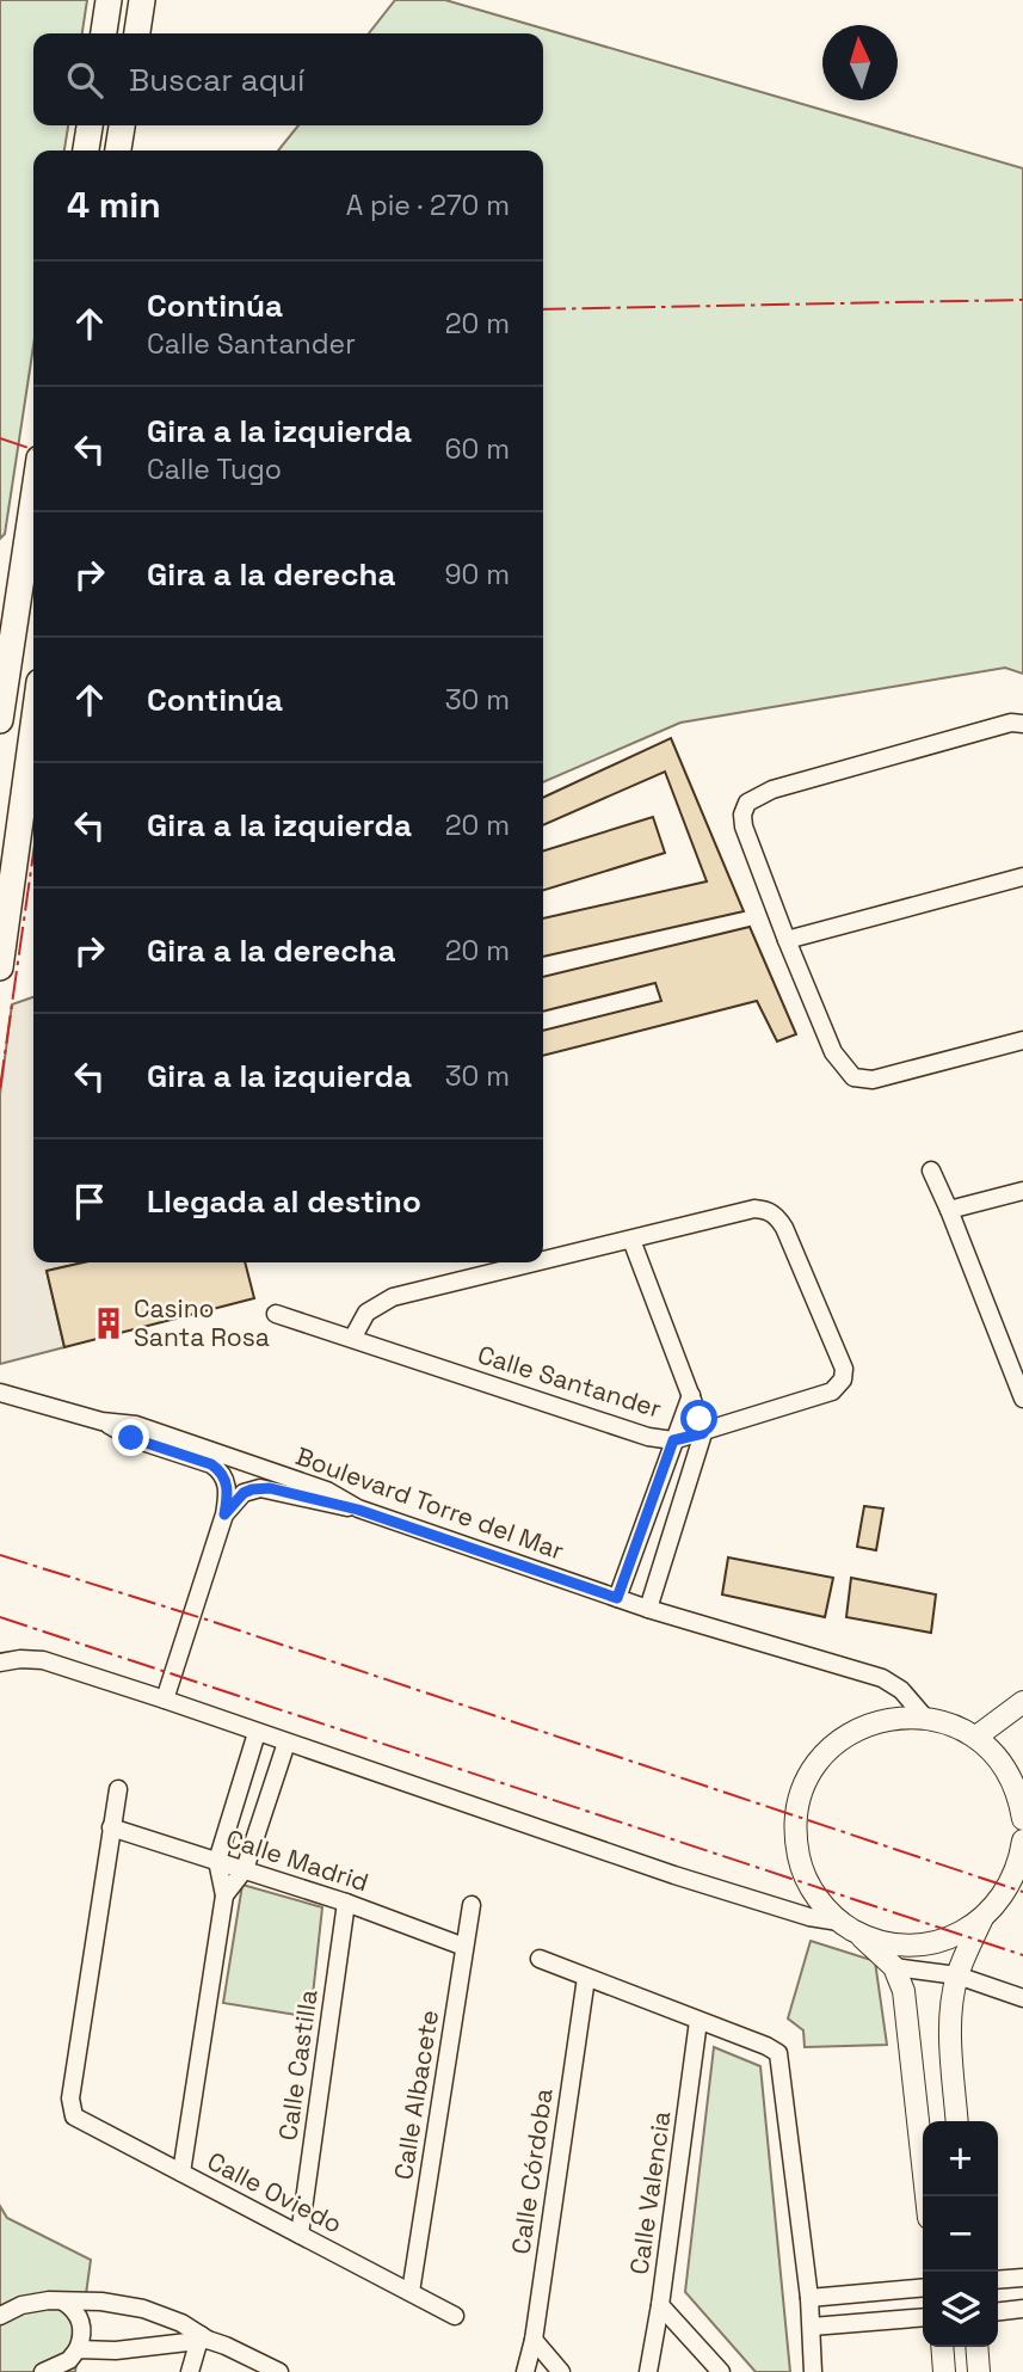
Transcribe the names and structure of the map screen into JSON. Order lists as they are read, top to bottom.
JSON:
{
  "streets": {
    "street": [
      "Calle Santander",
      "Boulevard Torre del Mar",
      "Calle Madrid",
      "Calle Castilla",
      "Calle Albacete",
      "Calle Córdoba",
      "Calle Oviedo",
      "Calle Valencia"
    ]
  },
  "crossings": [
    ["Calle Madrid", "Calle Castilla"],
    ["Calle Madrid", "Calle Albacete"],
    ["Calle Madrid", "Calle Oviedo"],
    ["Calle Castilla", "Calle Oviedo"],
    ["Calle Albacete", "Calle Oviedo"]
  ],
  "places": {
    "building": ["Casino Santa Rosa"]
  },
  "north": "top",
  "page": {
    "search": "Buscar aquí",
    "heading": ["4 min", "A pie · 270 m"],
    "list": [
      ["Continúa", "Calle Santander", "20 m"],
      ["Gira a la izquierda", "Calle Tugo", "60 m"],
      ["Gira a la derecha", "90 m"],
      ["Continúa", "30 m"],
      ["Gira a la izquierda", "20 m"],
      ["Gira a la derecha", "20 m"],
      ["Gira a la izquierda", "30 m"],
      "Llegada al destino"
    ],
    "map_buttons": ["+", "−"]
  }
}
